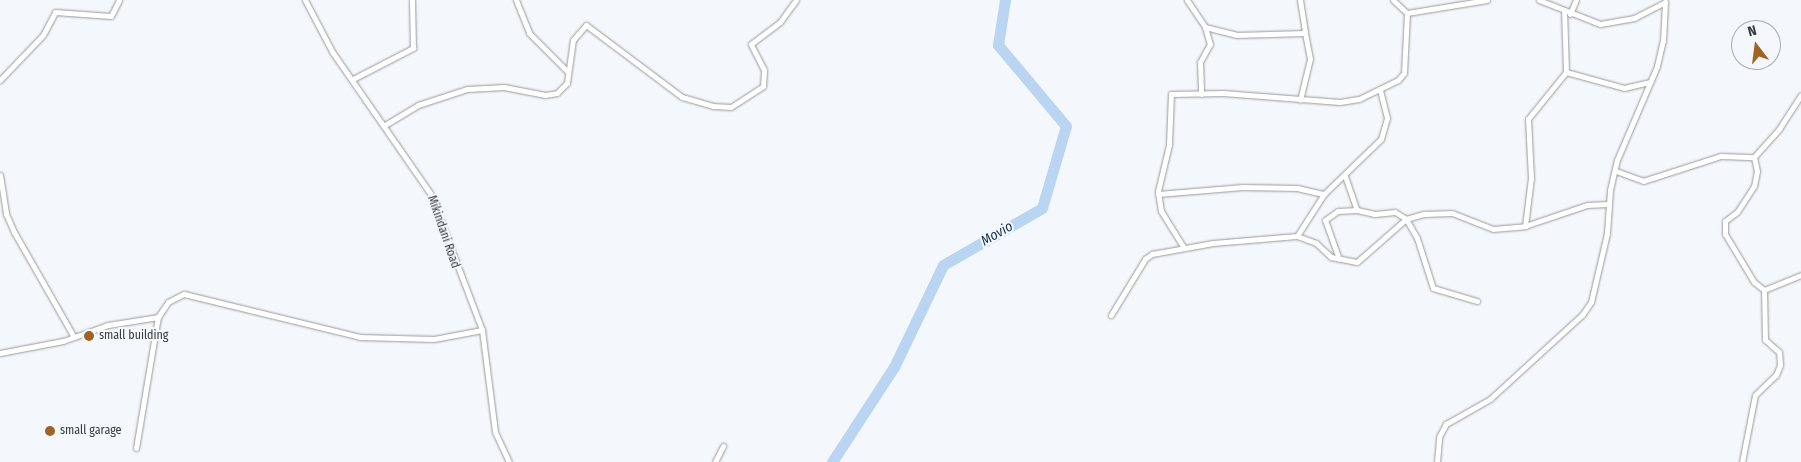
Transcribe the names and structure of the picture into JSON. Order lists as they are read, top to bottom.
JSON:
{
  "streets": {
    "street": ["Mikindani Road"]
  },
  "water": ["Movio"],
  "places": ["small building", "small garage"],
  "north": "top"
}
